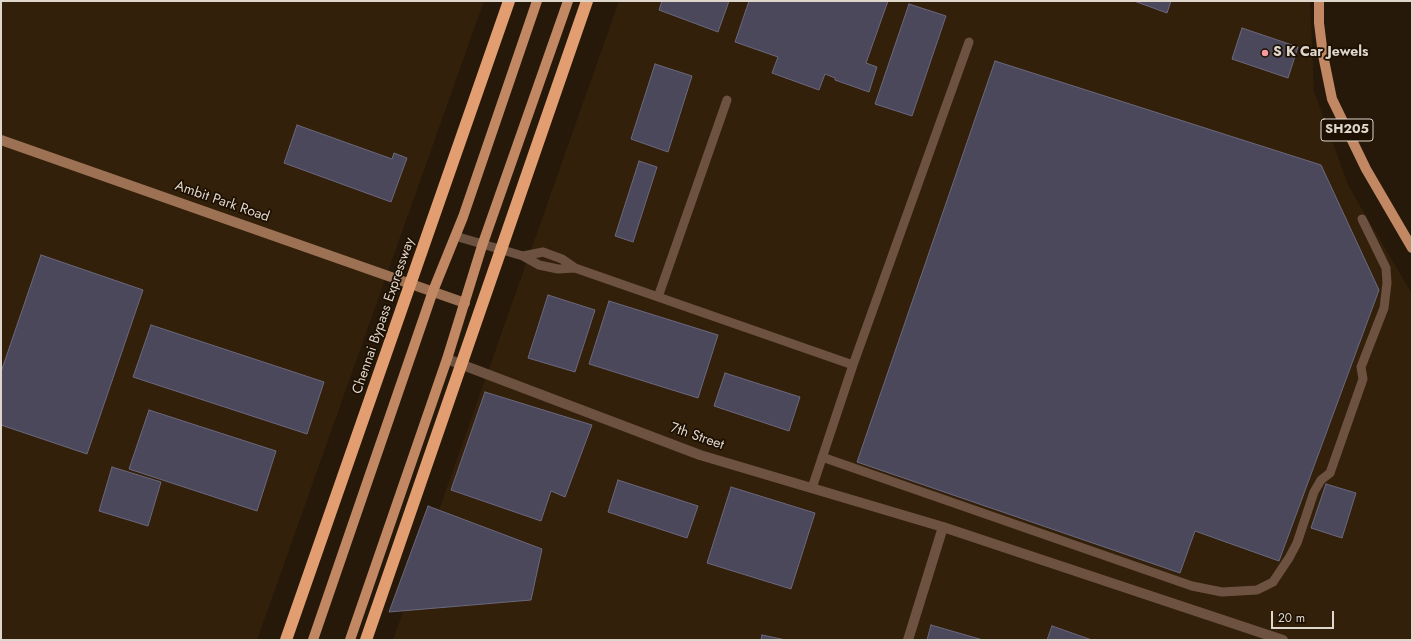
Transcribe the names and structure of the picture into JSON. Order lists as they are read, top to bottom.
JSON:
{
  "streets": {
    "highway": ["Chennai Bypass Expressway"],
    "main road": ["SH205"],
    "street": ["Ambit Park Road", "7th Street"]
  },
  "places": ["S K Car Jewels"],
  "scale_bar": "20 m"
}
